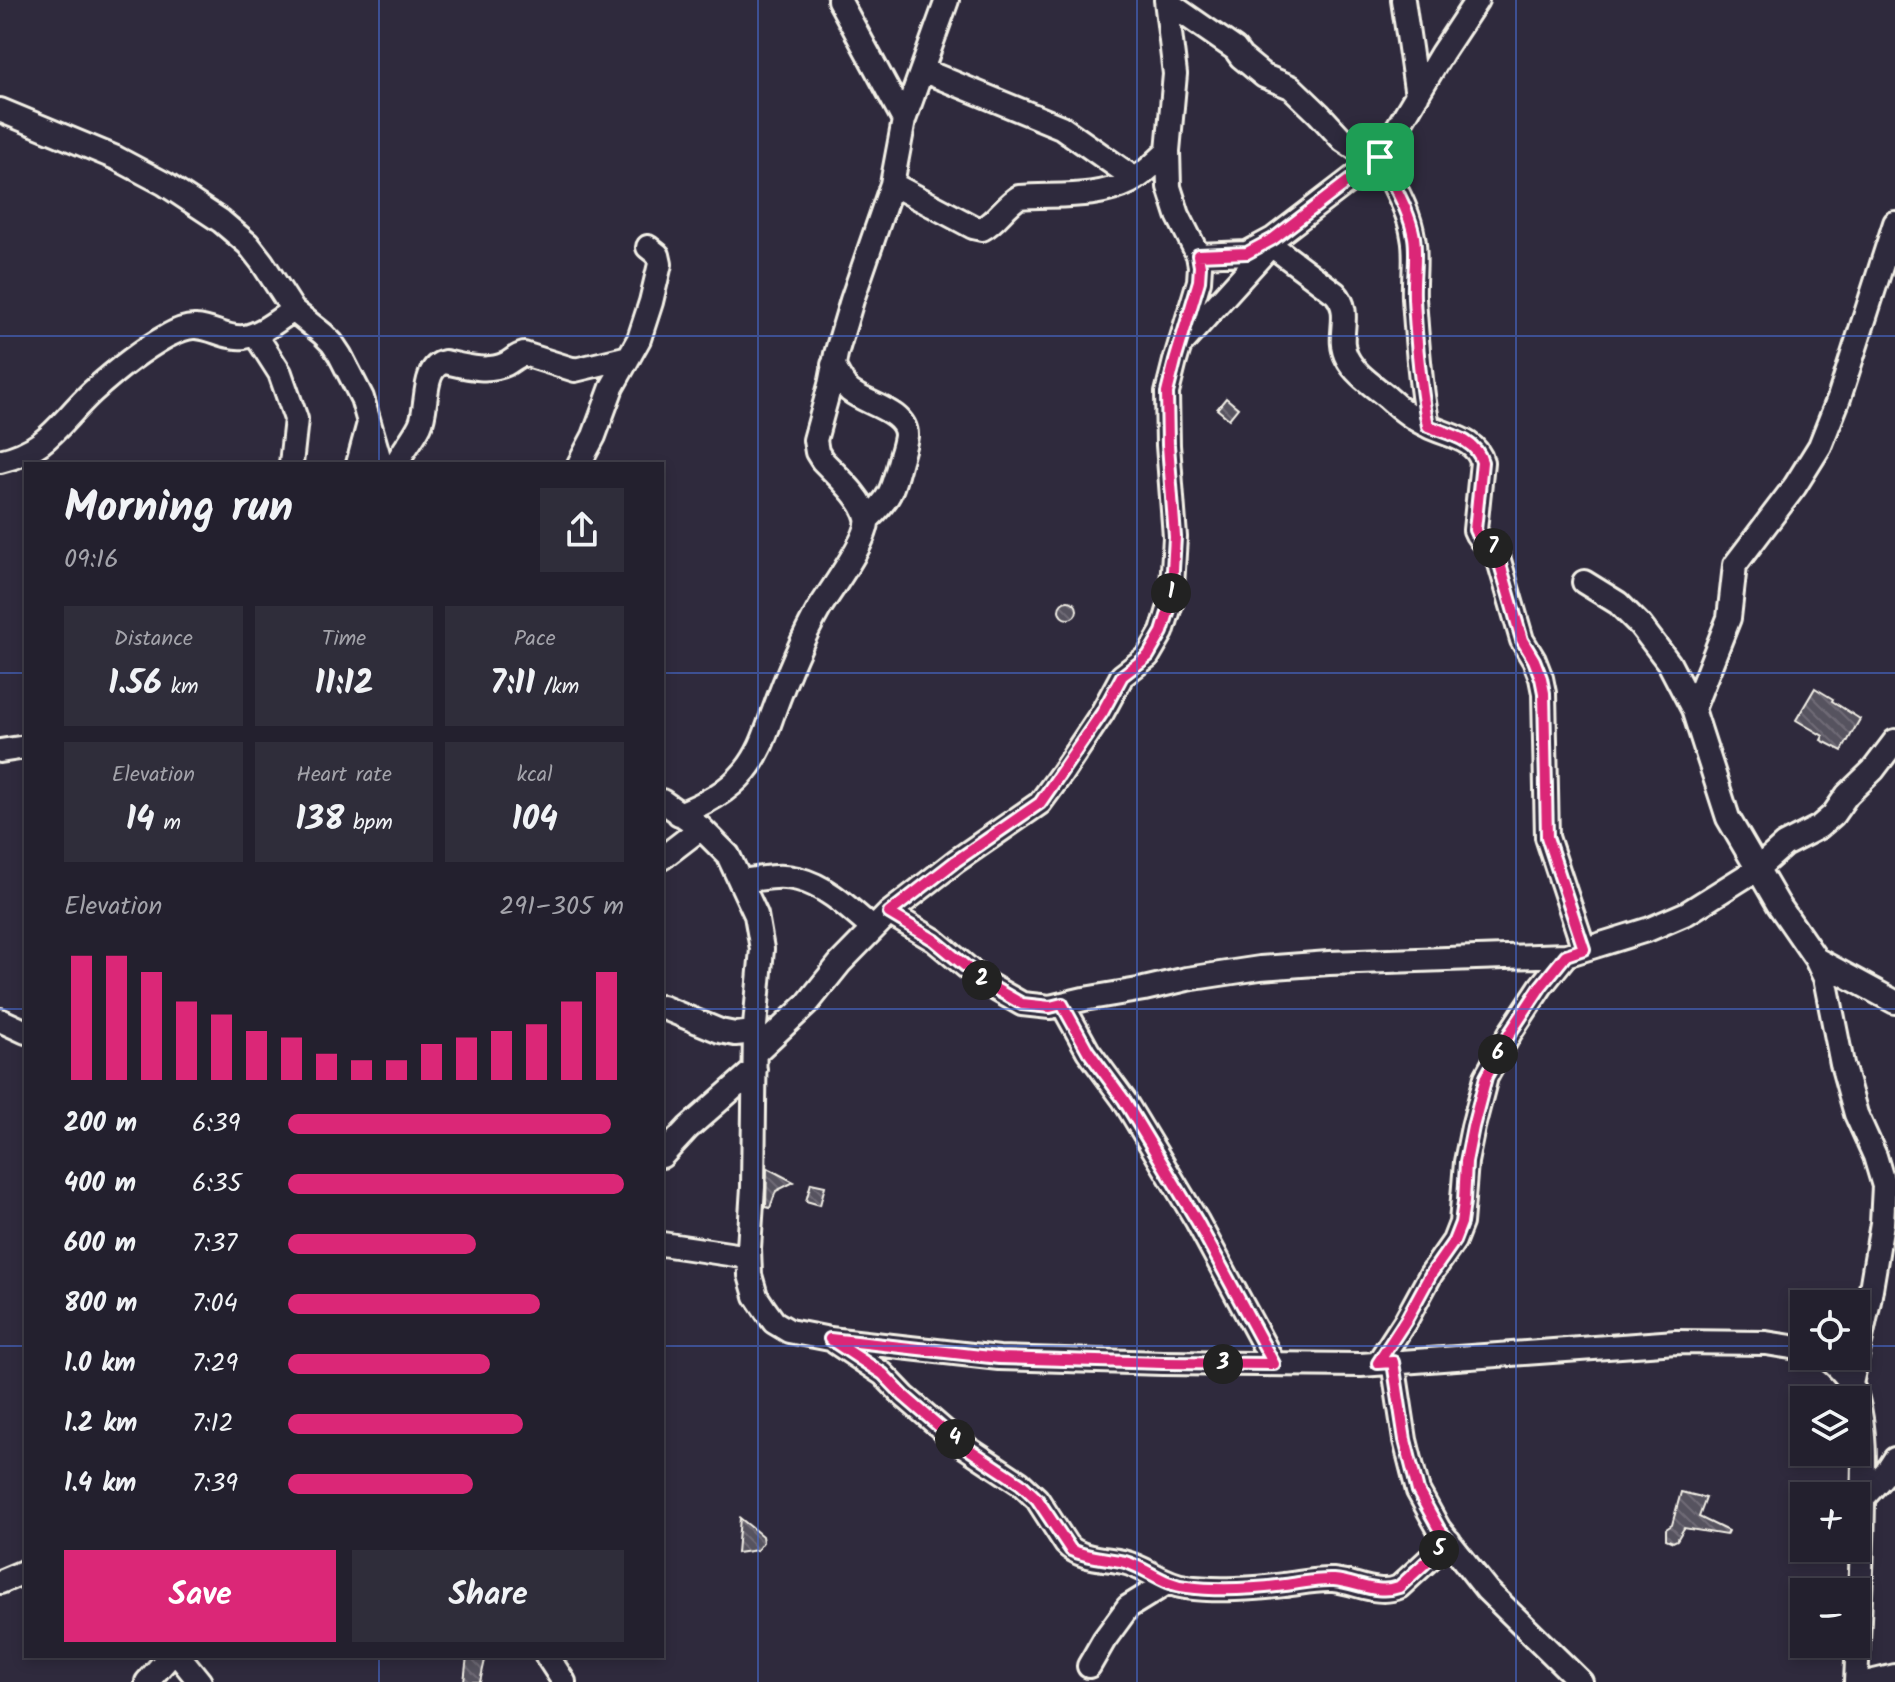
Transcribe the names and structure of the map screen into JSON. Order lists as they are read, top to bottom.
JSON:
{
  "page": {
    "heading": ["Morning run", "09:16"],
    "pins": [
      "7",
      "1",
      "2",
      "6",
      "3",
      "4",
      "5"
    ],
    "stats": [
      ["Distance", "1.56 km"],
      ["Time", "11:12"],
      ["Pace", "7:11 /km"],
      ["Elevation", "14 m"],
      ["Heart rate", "138 bpm"],
      ["kcal", "104"]
    ],
    "chart": ["Elevation", "291–305 m"],
    "list": [
      {
        "name": "200 m",
        "note": "6:39"
      },
      {
        "name": "400 m",
        "note": "6:35"
      },
      {
        "name": "600 m",
        "note": "7:37"
      },
      {
        "name": "800 m",
        "note": "7:04"
      },
      {
        "name": "1.0 km",
        "note": "7:29"
      },
      {
        "name": "1.2 km",
        "note": "7:12"
      },
      {
        "name": "1.4 km",
        "note": "7:39"
      }
    ],
    "map_buttons": ["+", "−"],
    "buttons": ["Save", "Share"]
  }
}
